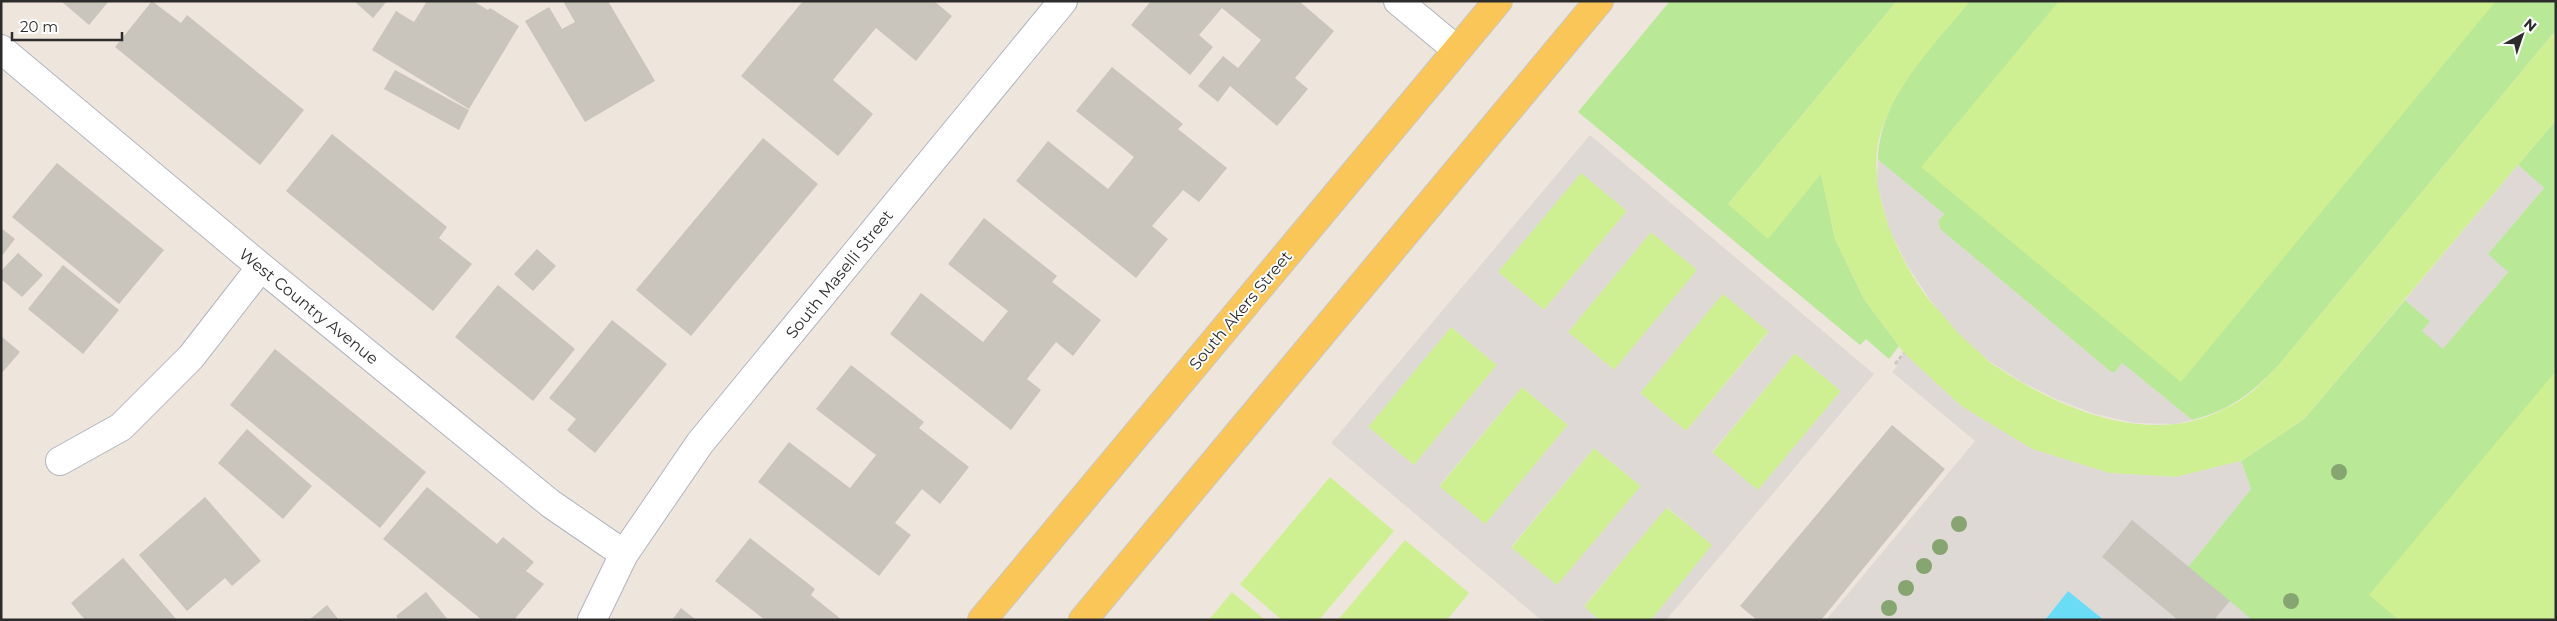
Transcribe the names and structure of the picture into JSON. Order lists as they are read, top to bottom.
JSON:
{
  "streets": {
    "main road": ["South Akers Street"],
    "street": ["South Maselli Street", "West Country Avenue"]
  },
  "crossings": [
    ["South Maselli Street", "West Country Avenue"]
  ],
  "scale_bar": "20 m",
  "north": "top right"
}
